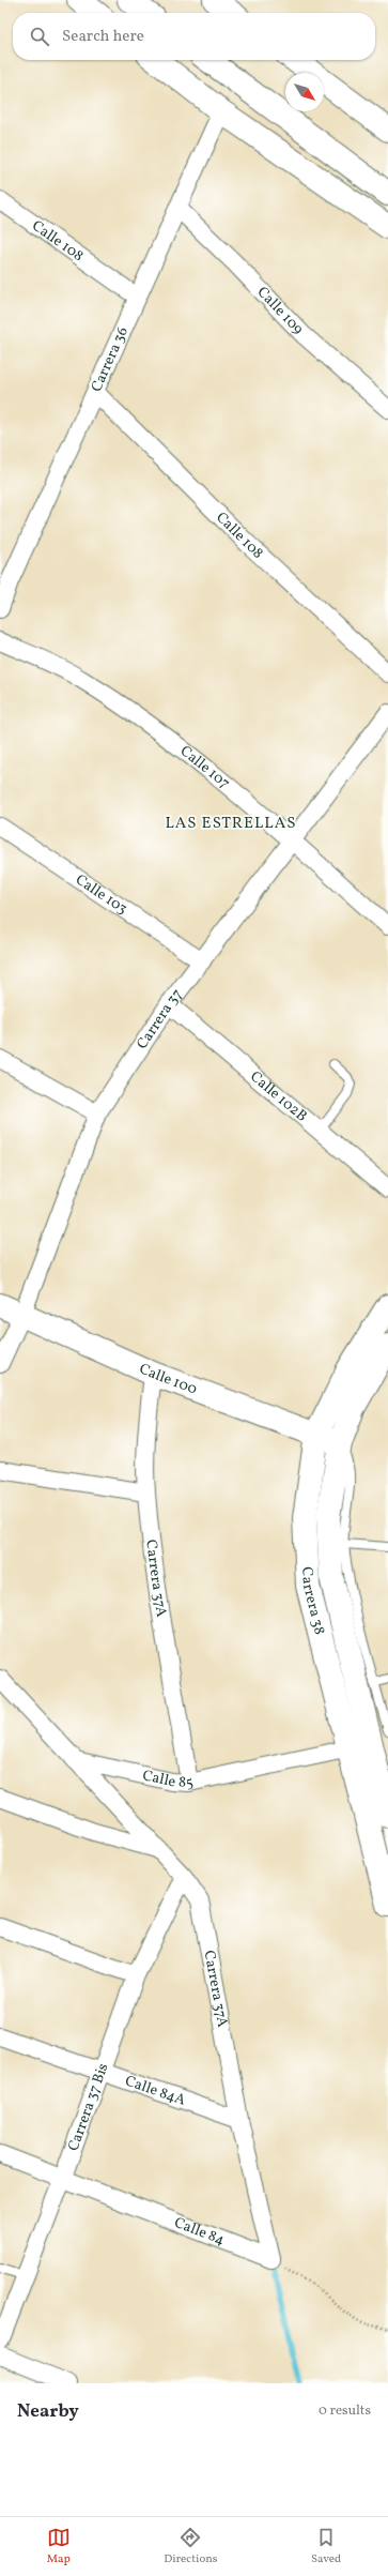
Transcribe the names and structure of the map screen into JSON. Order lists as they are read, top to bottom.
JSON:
{
  "streets": {
    "main road": ["Calle 100", "Carrera 38"],
    "street": [
      "Calle 108",
      "Calle 109",
      "Carrera 36",
      "Calle 107",
      "Calle 103",
      "Carrera 37",
      "Calle 102B",
      "Carrera 37A",
      "Calle 85",
      "Calle 84A",
      "Carrera 37 Bis",
      "Calle 84"
    ]
  },
  "crossings": [
    ["Calle 108", "Carrera 36"],
    ["Calle 109", "Carrera 36"],
    ["Calle 107", "Carrera 37"],
    ["Calle 103", "Carrera 37"],
    ["Carrera 37", "Calle 102B"],
    ["Carrera 37", "Calle 100"],
    ["Calle 100", "Carrera 37A"],
    ["Calle 100", "Carrera 38"],
    ["Carrera 37A", "Calle 85"],
    ["Carrera 37A", "Calle 84A"],
    ["Carrera 37A", "Carrera 37 Bis"],
    ["Carrera 37A", "Calle 84"],
    ["Carrera 38", "Calle 85"],
    ["Calle 84A", "Carrera 37 Bis"],
    ["Carrera 37 Bis", "Calle 84"]
  ],
  "districts": ["LAS ESTRELLAS"],
  "north": "bottom right",
  "page": {
    "search": "Search here",
    "heading": ["Nearby", "0 results"],
    "nav": ["Map", "Directions", "Saved"]
  }
}
